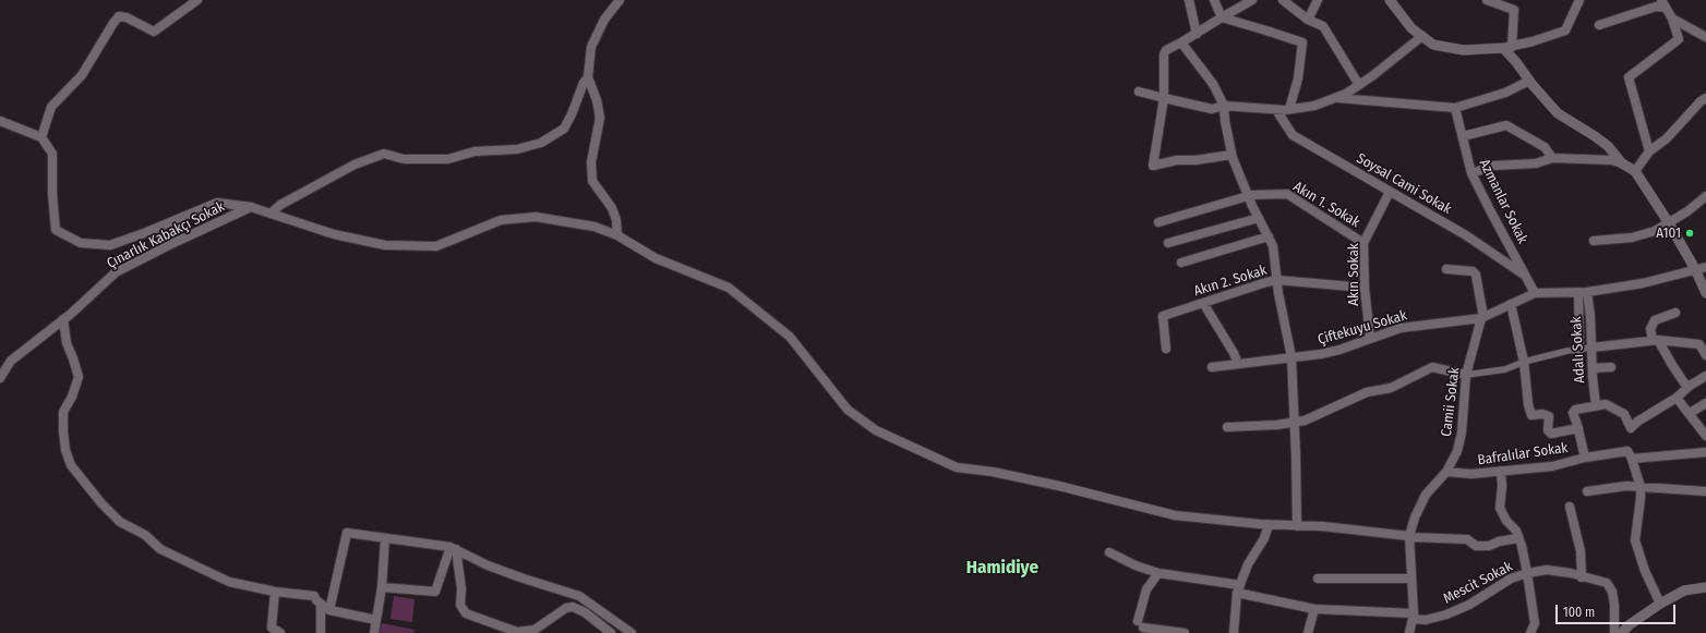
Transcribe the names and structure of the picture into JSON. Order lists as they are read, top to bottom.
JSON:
{
  "streets": {
    "street": [
      "Soysal Cami Sokak",
      "Azmanlar Sokak",
      "Akın 1. Sokak",
      "Çınarlık Kabakçı Sokak",
      "Akın Sokak",
      "Akın 2. Sokak",
      "Çiftekuyu Sokak",
      "Adalı Sokak",
      "Camii Sokak",
      "Bafralılar Sokak",
      "Mescit Sokak"
    ]
  },
  "crossings": [
    ["Soysal Cami Sokak", "Azmanlar Sokak"],
    ["Soysal Cami Sokak", "Akın Sokak"],
    ["Azmanlar Sokak", "Çiftekuyu Sokak"],
    ["Akın 1. Sokak", "Akın Sokak"],
    ["Akın Sokak", "Akın 2. Sokak"],
    ["Akın Sokak", "Çiftekuyu Sokak"],
    ["Çiftekuyu Sokak", "Adalı Sokak"],
    ["Çiftekuyu Sokak", "Camii Sokak"],
    ["Camii Sokak", "Bafralılar Sokak"],
    ["Camii Sokak", "Mescit Sokak"]
  ],
  "districts": ["Hamidiye"],
  "places": ["A101"],
  "scale_bar": "100 m"
}
